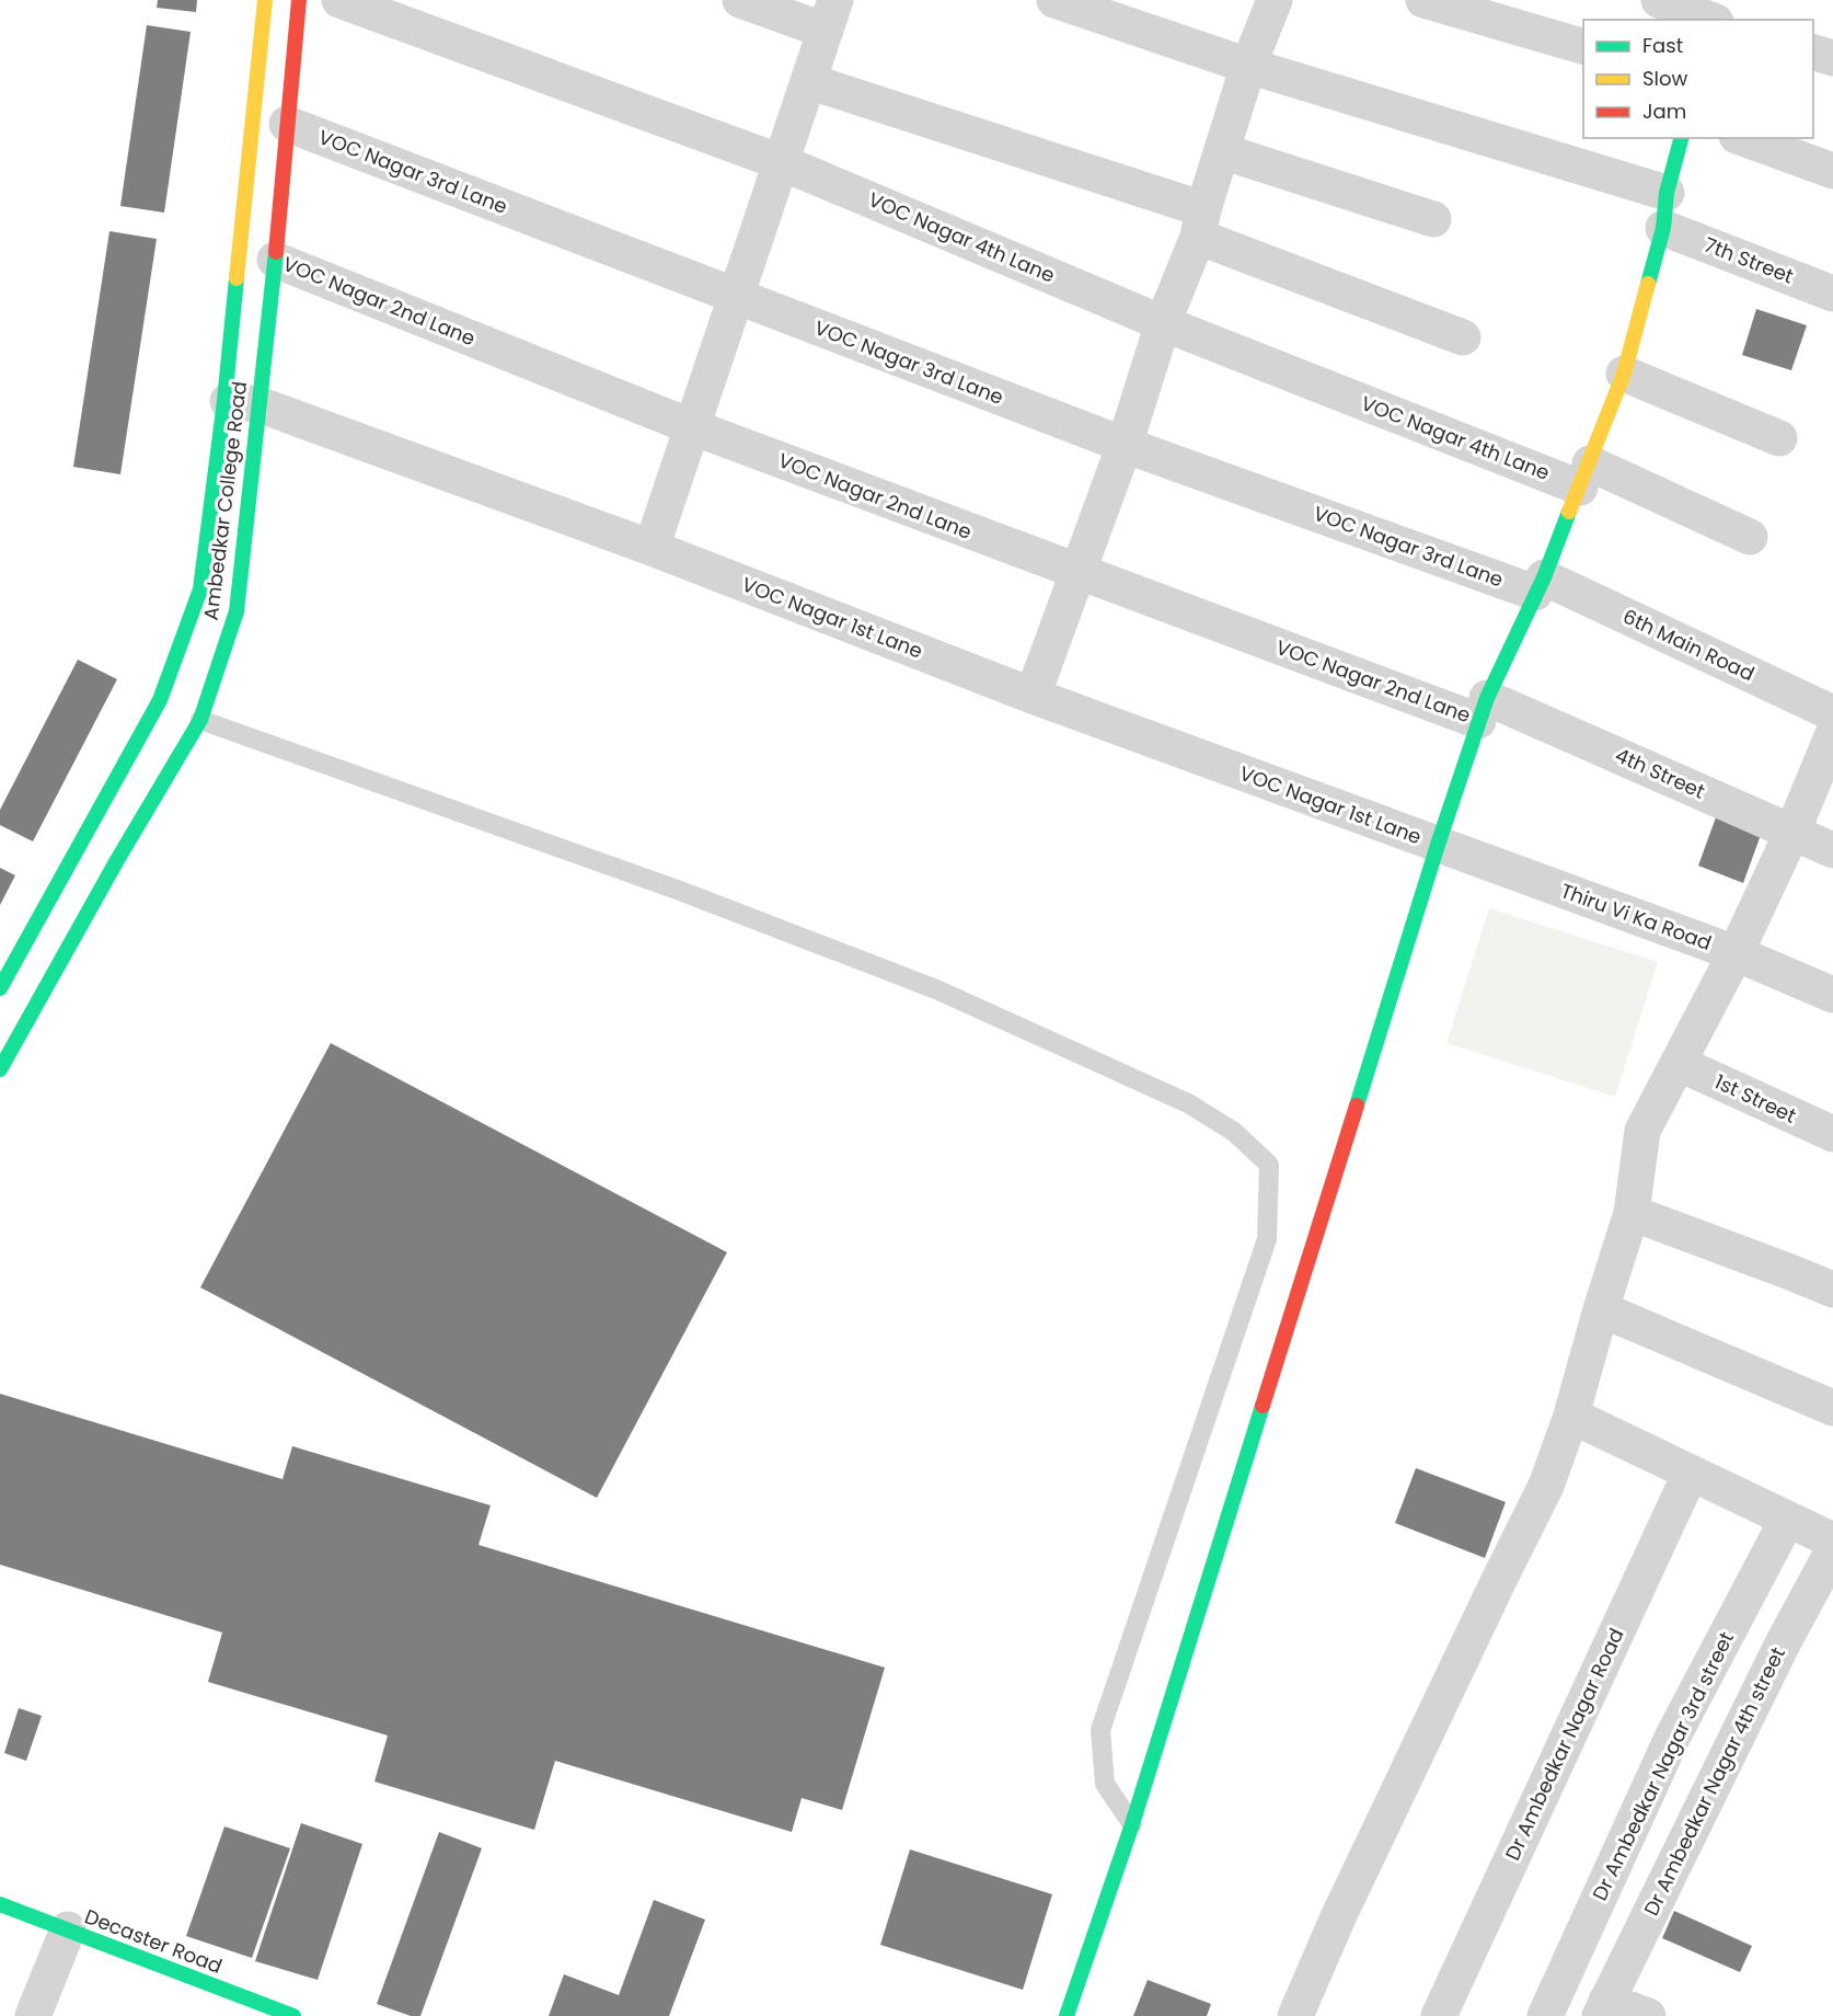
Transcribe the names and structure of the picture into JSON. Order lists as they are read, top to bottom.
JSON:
{
  "streets": {
    "street": [
      "VOC Nagar 3rd Lane",
      "VOC Nagar 4th Lane",
      "7th Street",
      "VOC Nagar 2nd Lane",
      "Ambedkar College Road",
      "VOC Nagar 1st Lane",
      "6th Main Road",
      "4th Street",
      "Thiru Vi Ka Road",
      "1st Street",
      "Dr Ambedkar Nagar Road",
      "Dr Ambedkar Nagar 3rd street",
      "Dr Ambedkar Nagar 4th street",
      "Decaster Road"
    ]
  },
  "crossings": [
    ["VOC Nagar 3rd Lane", "Ambedkar College Road"],
    ["VOC Nagar 3rd Lane", "6th Main Road"],
    ["VOC Nagar 2nd Lane", "Ambedkar College Road"],
    ["VOC Nagar 2nd Lane", "4th Street"],
    ["Ambedkar College Road", "VOC Nagar 1st Lane"],
    ["VOC Nagar 1st Lane", "Thiru Vi Ka Road"]
  ],
  "legend": ["Fast", "Slow", "Jam"]
}
